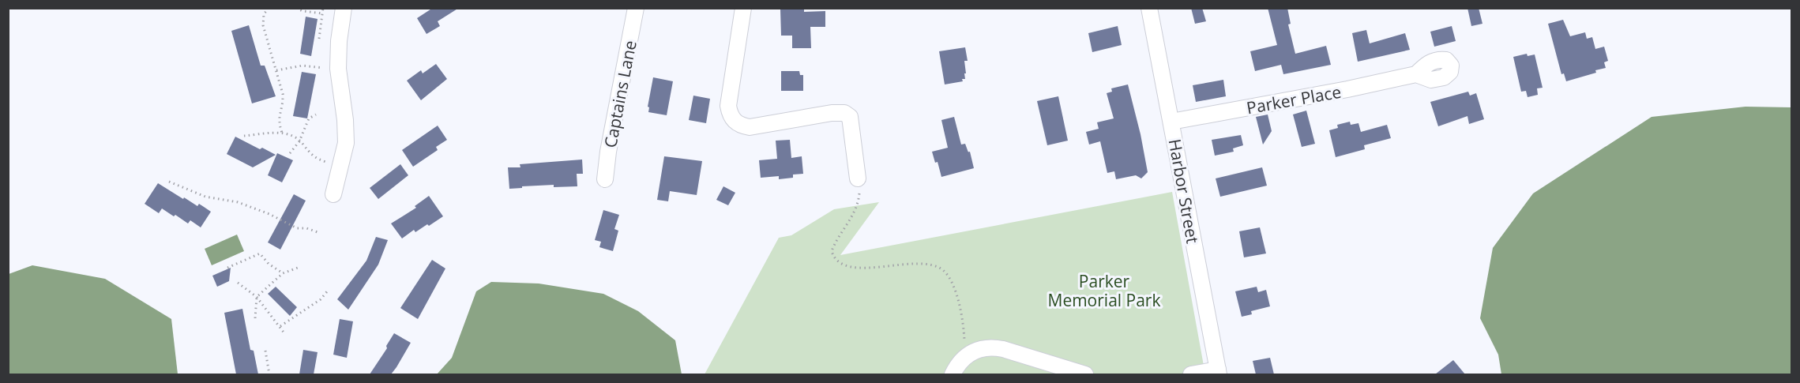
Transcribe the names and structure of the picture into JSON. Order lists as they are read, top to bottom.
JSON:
{
  "streets": {
    "street": ["Captains Lane", "Parker Place", "Harbor Street"]
  },
  "crossings": [
    ["Parker Place", "Harbor Street"]
  ],
  "parks": ["Parker Memorial Park"]
}
